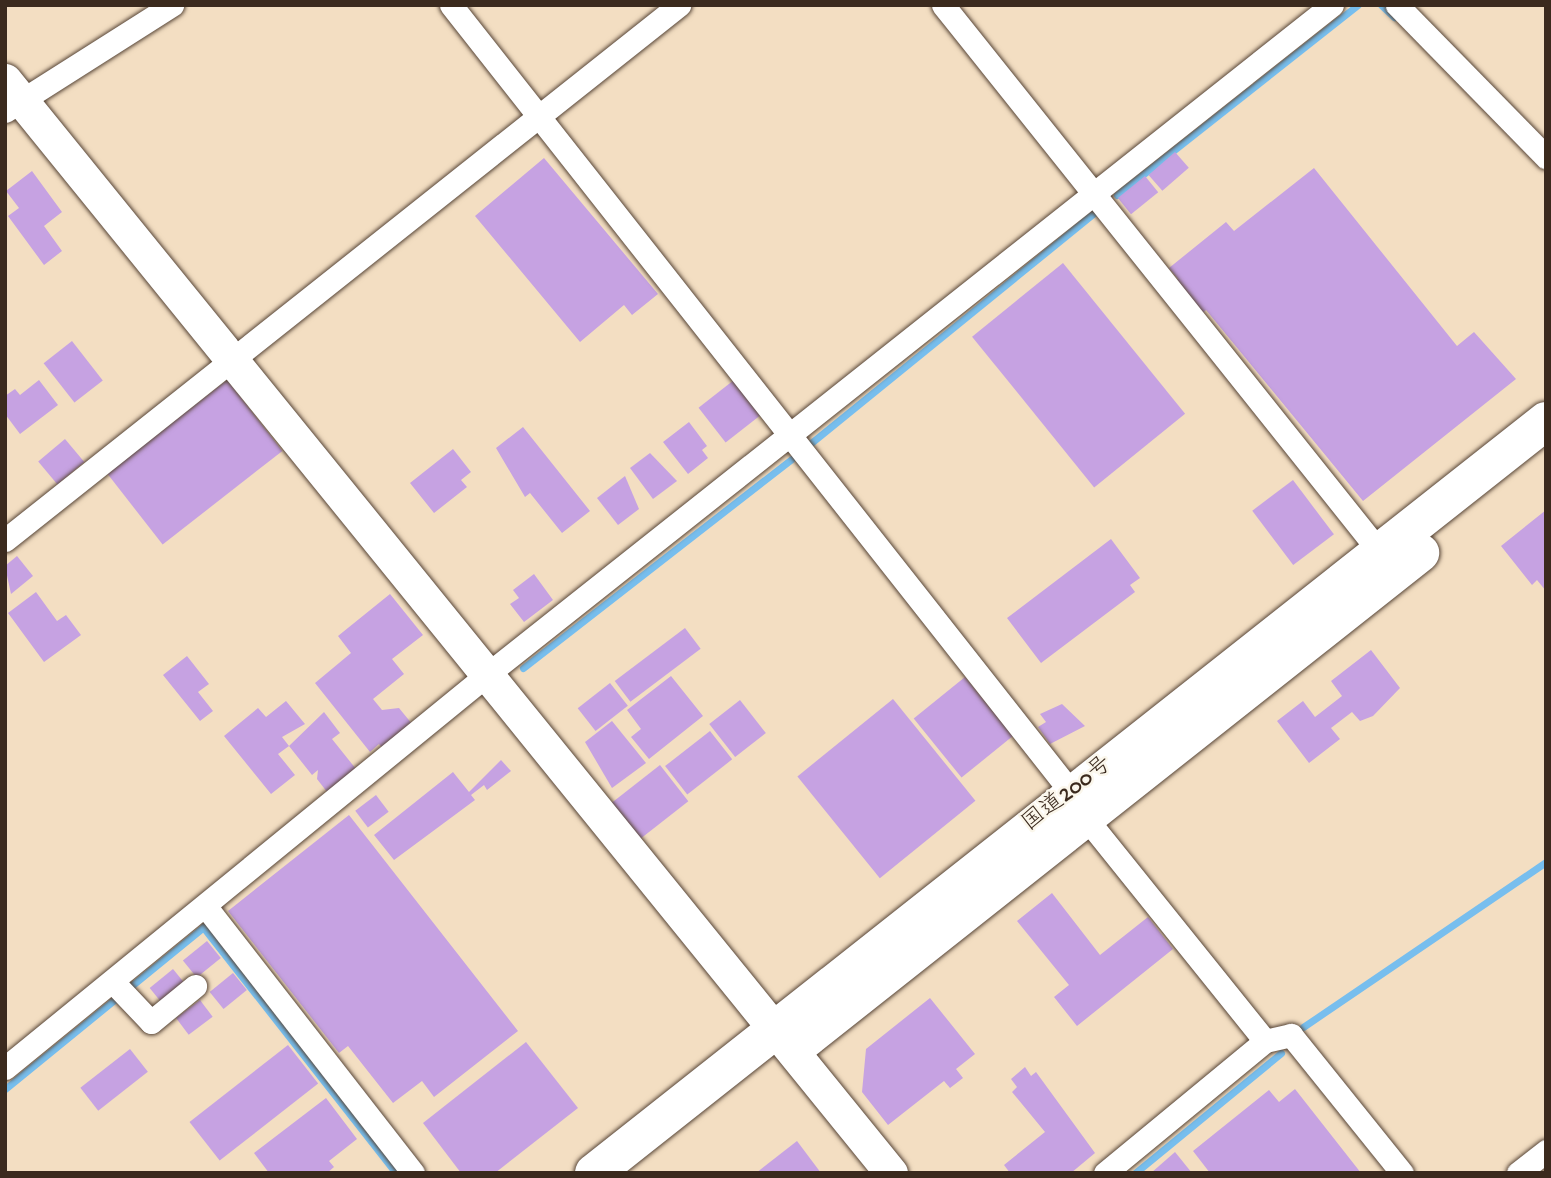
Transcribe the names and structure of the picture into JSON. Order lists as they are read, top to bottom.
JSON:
{
  "streets": {
    "highway": ["国道200号"]
  }
}
